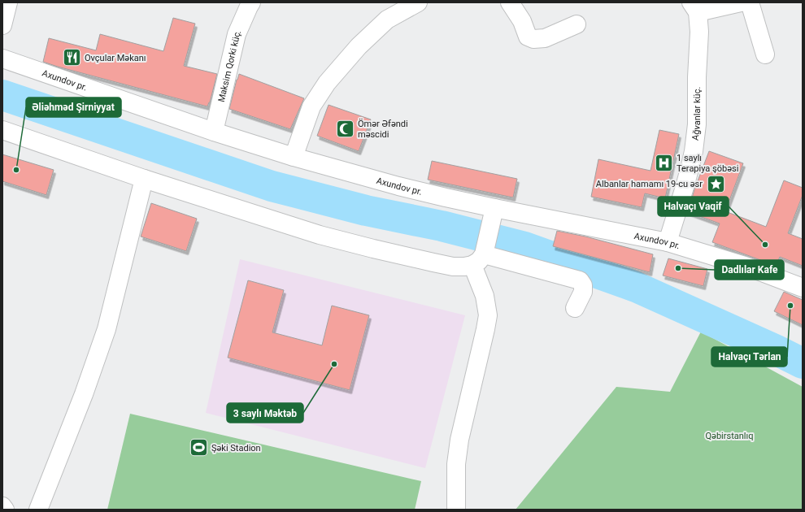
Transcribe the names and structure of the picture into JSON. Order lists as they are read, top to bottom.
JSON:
{
  "streets": {
    "street": ["Maksim Qorki küç.", "Axundov pr.", "Ağvanlar küç."]
  },
  "crossings": [
    ["Maksim Qorki küç.", "Axundov pr."],
    ["Axundov pr.", "Ağvanlar küç."]
  ],
  "parks": ["Qəbirstanlıq"],
  "places": {
    "restaurant": ["Ovçular Məkanı"],
    "mosque": ["Ömər Əfəndi məscidi"],
    "hospital": ["1 saylı Terapiya şöbəsi"],
    "other": [
      "Əliəhməd Şirniyyat",
      "Halvaçı Vaqif",
      "Dadlılar Kafe",
      "Halvaçı Tərlan",
      "3 saylı Məktəb"
    ],
    "place": ["Albanlar hamamı 19-cu əsr"],
    "sports": ["Şəki Stadion"]
  }
}
